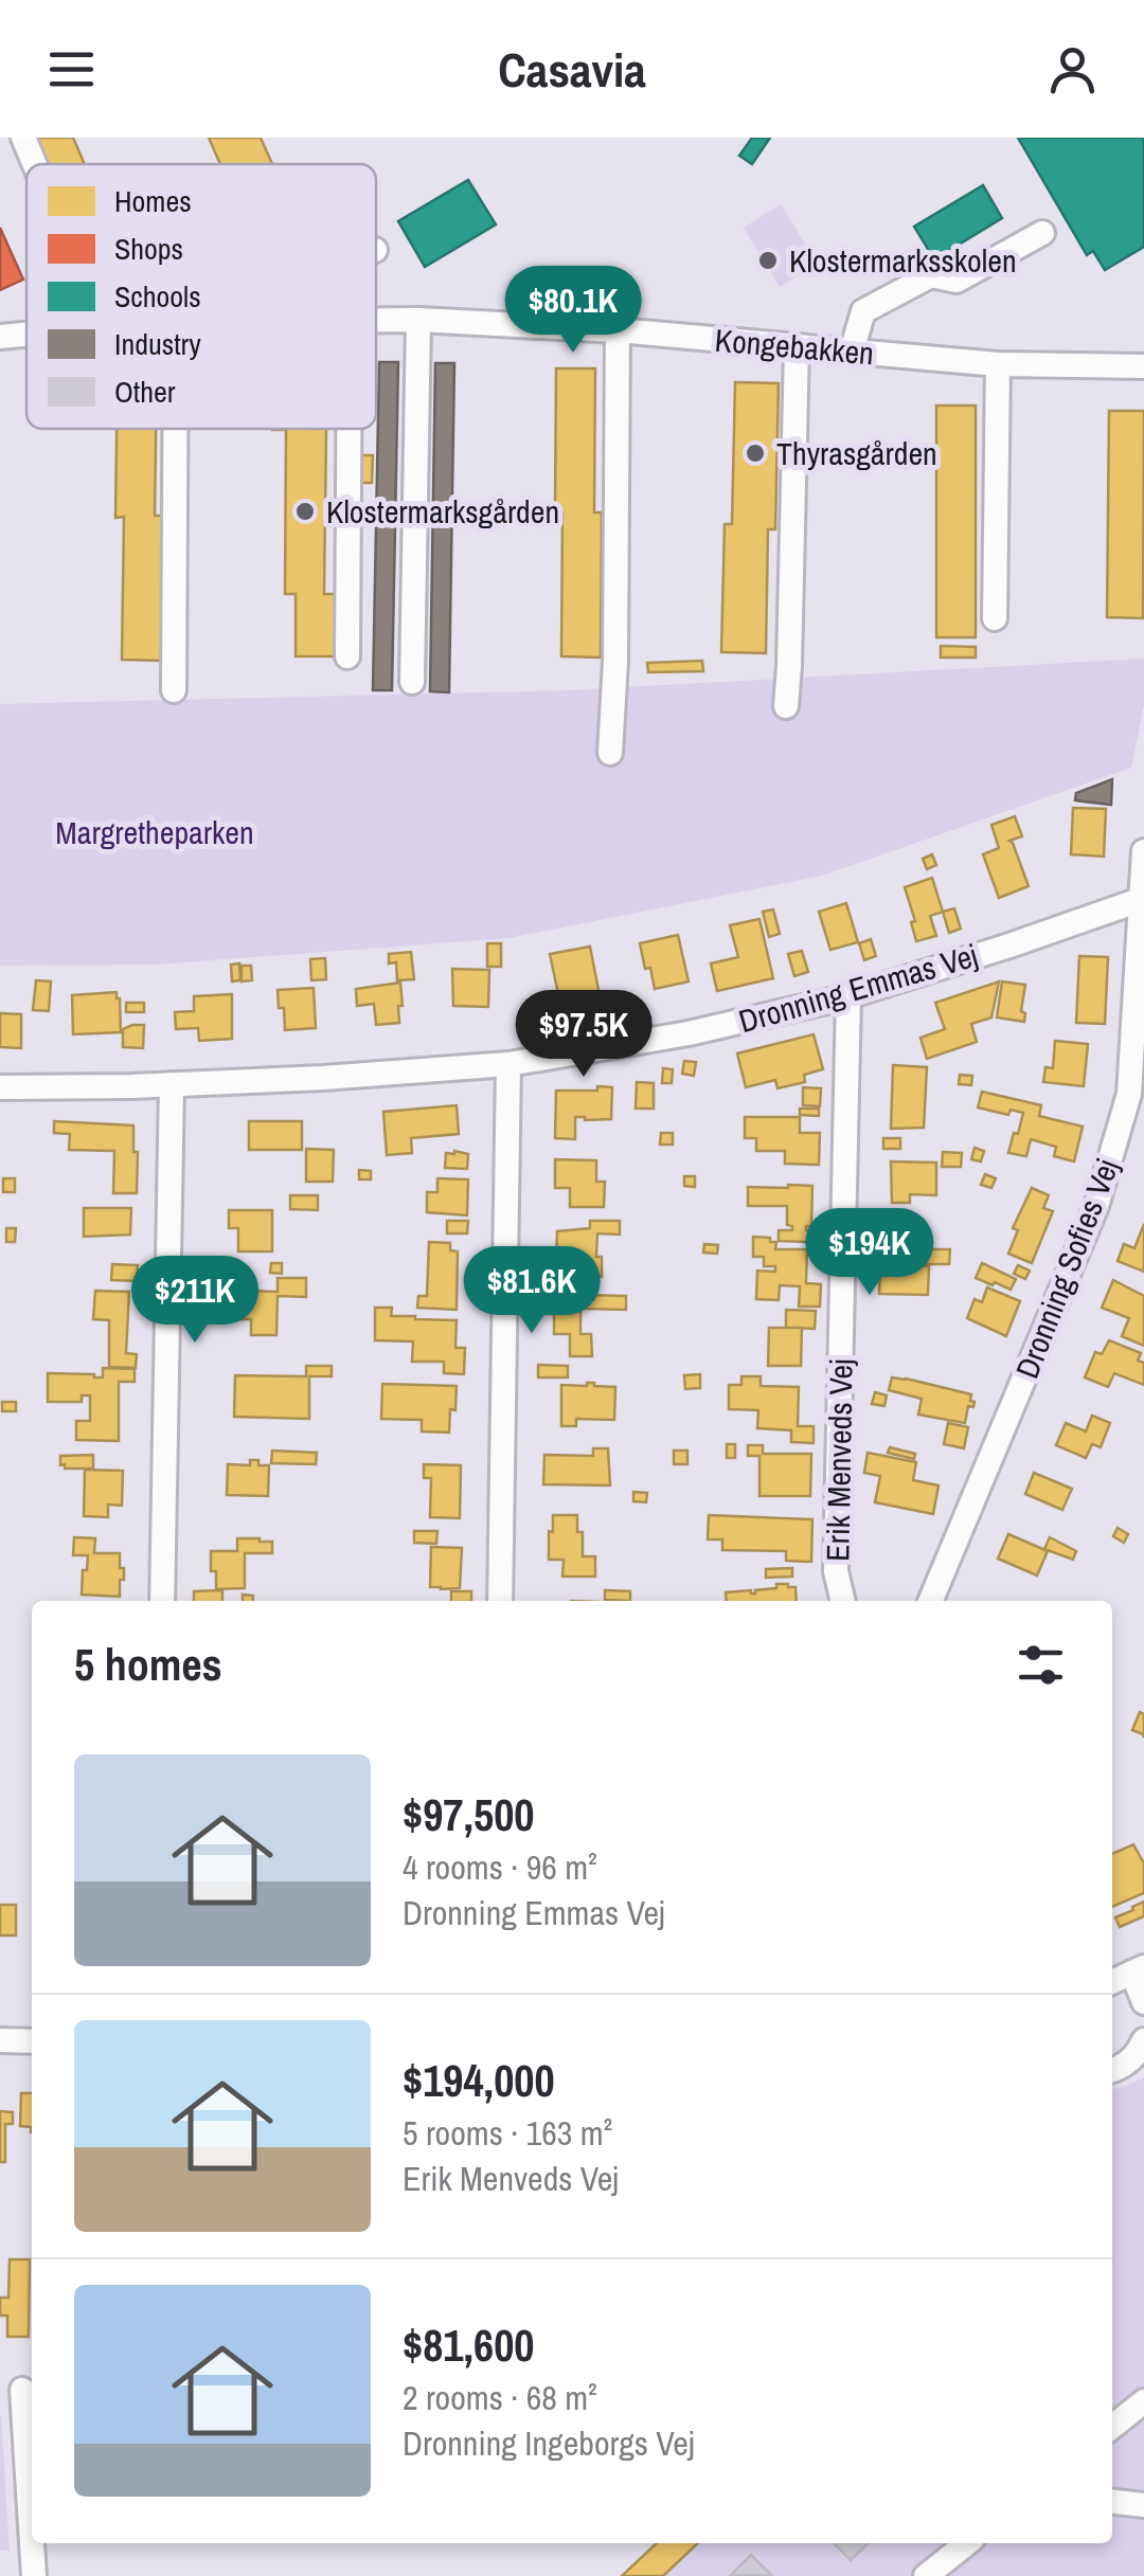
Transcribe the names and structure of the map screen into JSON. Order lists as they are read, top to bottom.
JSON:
{
  "streets": {
    "street": [
      "Kongebakken",
      "Dronning Emmas Vej",
      "Dronning Sofies Vej",
      "Erik Menveds Vej"
    ]
  },
  "crossings": [
    ["Dronning Emmas Vej", "Dronning Sofies Vej"],
    ["Dronning Emmas Vej", "Erik Menveds Vej"]
  ],
  "parks": ["Margretheparken"],
  "places": ["Klostermarksskolen", "Thyrasgården", "Klostermarksgården"],
  "legend": [
    "Homes",
    "Shops",
    "Schools",
    "Industry",
    "Other"
  ],
  "page": {
    "header": "Casavia",
    "price": [
      "$80.1K",
      "$97.5K",
      "$194K",
      "$81.6K",
      "$211K"
    ],
    "heading": "5 homes",
    "list": [
      {
        "name": "$97,500",
        "note": "4 rooms · 96 m² · Dronning Emmas Vej"
      },
      {
        "name": "$194,000",
        "note": "5 rooms · 163 m² · Erik Menveds Vej"
      },
      {
        "name": "$81,600",
        "note": "2 rooms · 68 m² · Dronning Ingeborgs Vej"
      }
    ]
  }
}
